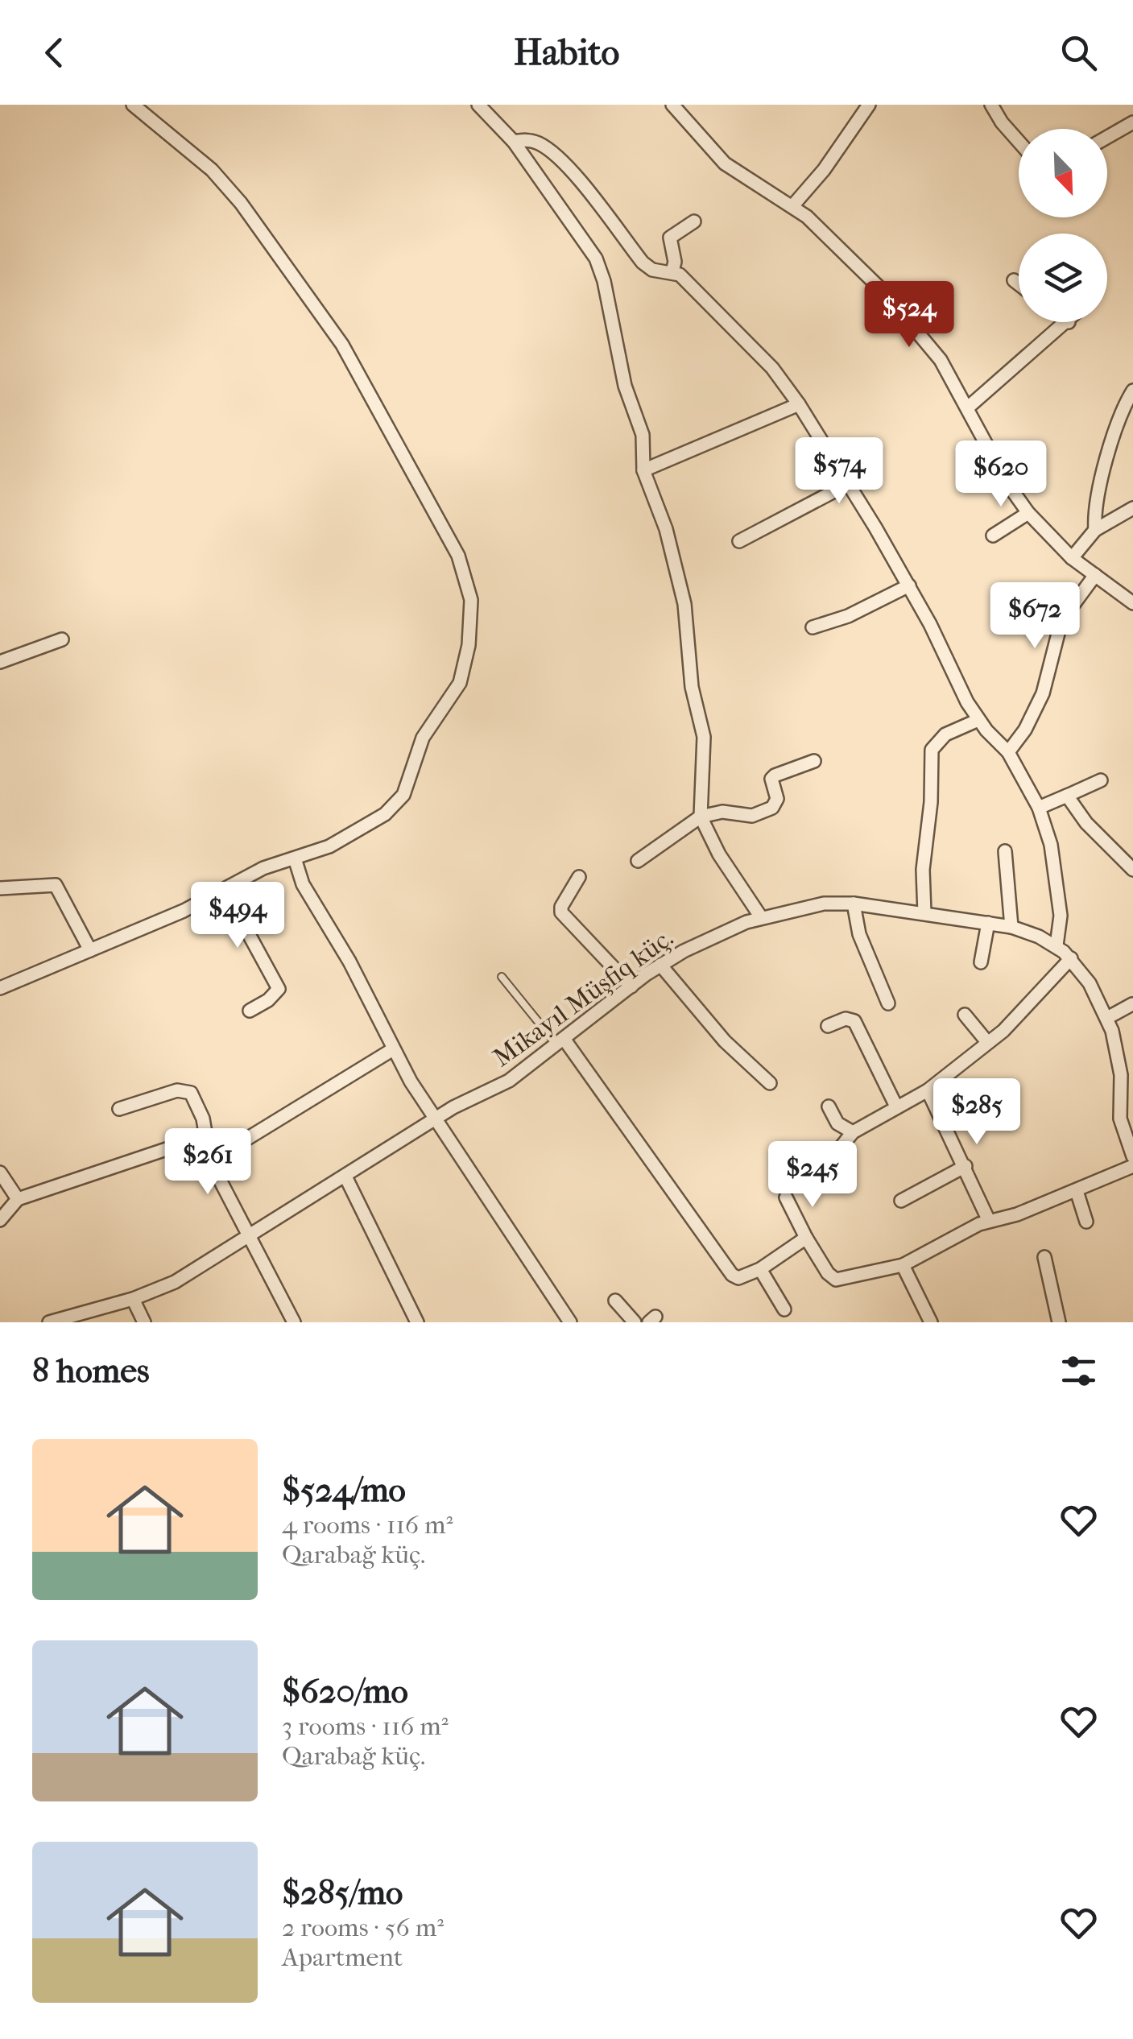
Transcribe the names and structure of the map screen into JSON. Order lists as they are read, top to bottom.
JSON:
{
  "streets": {
    "street": ["Mikayıl Müşfiq küç."]
  },
  "north": "bottom right",
  "page": {
    "header": "Habito",
    "price": [
      "$524",
      "$574",
      "$620",
      "$672",
      "$494",
      "$285",
      "$261",
      "$245"
    ],
    "heading": "8 homes",
    "list": [
      {
        "name": "$524/mo",
        "note": "4 rooms · 116 m² · Qarabağ küç."
      },
      {
        "name": "$620/mo",
        "note": "3 rooms · 116 m² · Qarabağ küç."
      },
      {
        "name": "$285/mo",
        "note": "2 rooms · 56 m² · Apartment"
      }
    ]
  }
}
